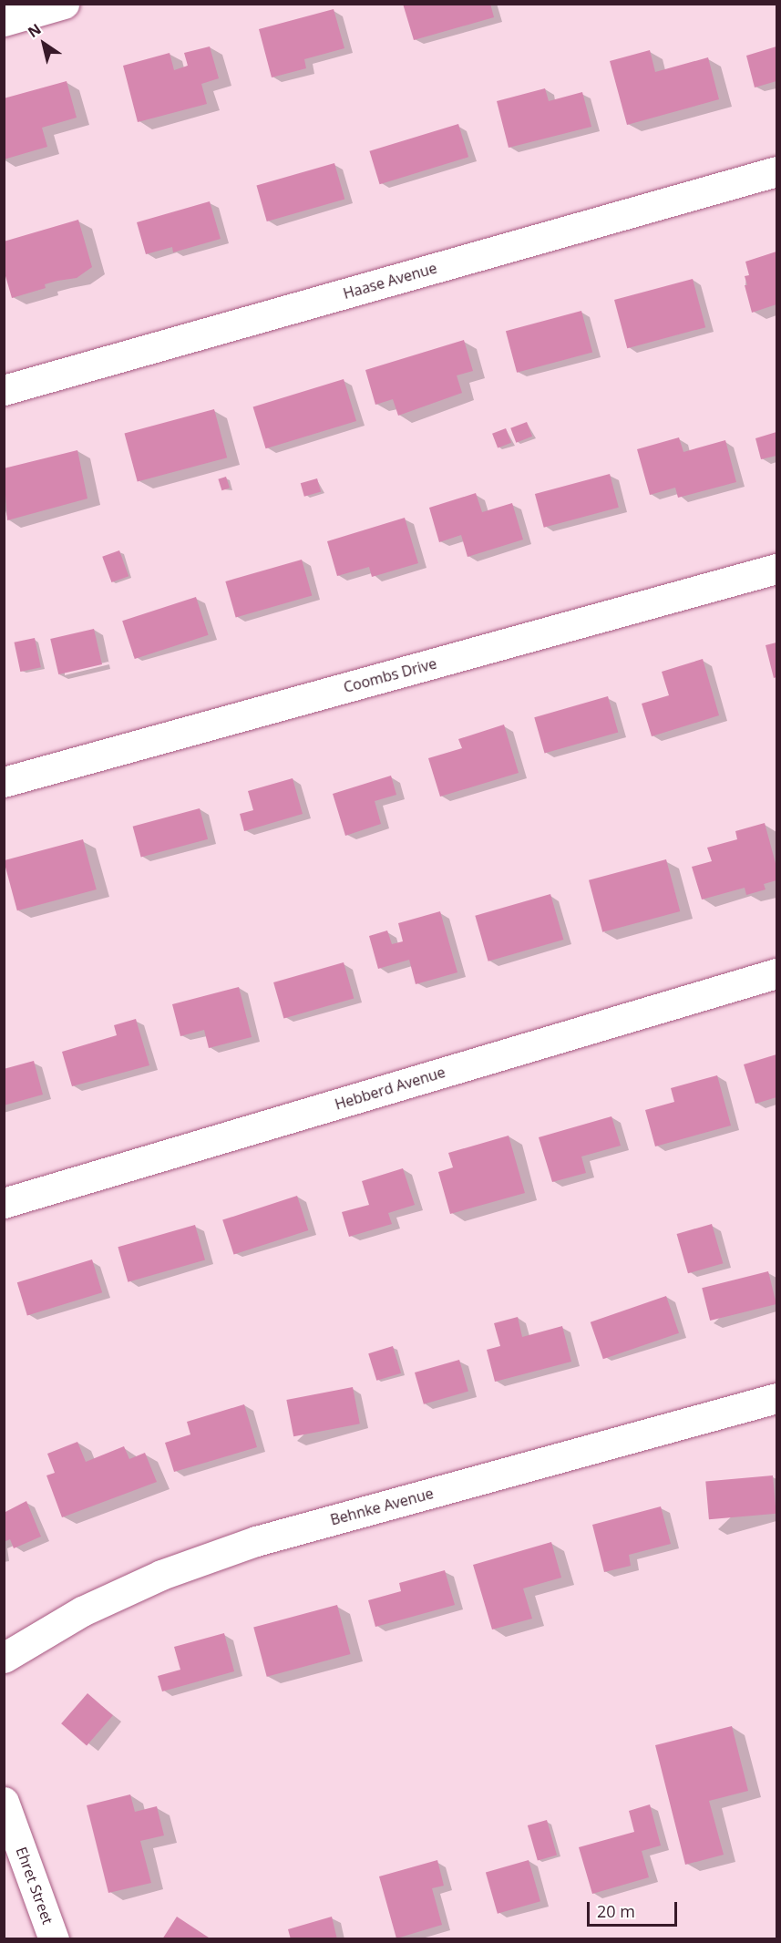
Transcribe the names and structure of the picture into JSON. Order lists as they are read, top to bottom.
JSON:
{
  "streets": {
    "street": [
      "Haase Avenue",
      "Coombs Drive",
      "Hebberd Avenue",
      "Behnke Avenue",
      "Ehret Street"
    ]
  },
  "scale_bar": "20 m",
  "north": "top left"
}
